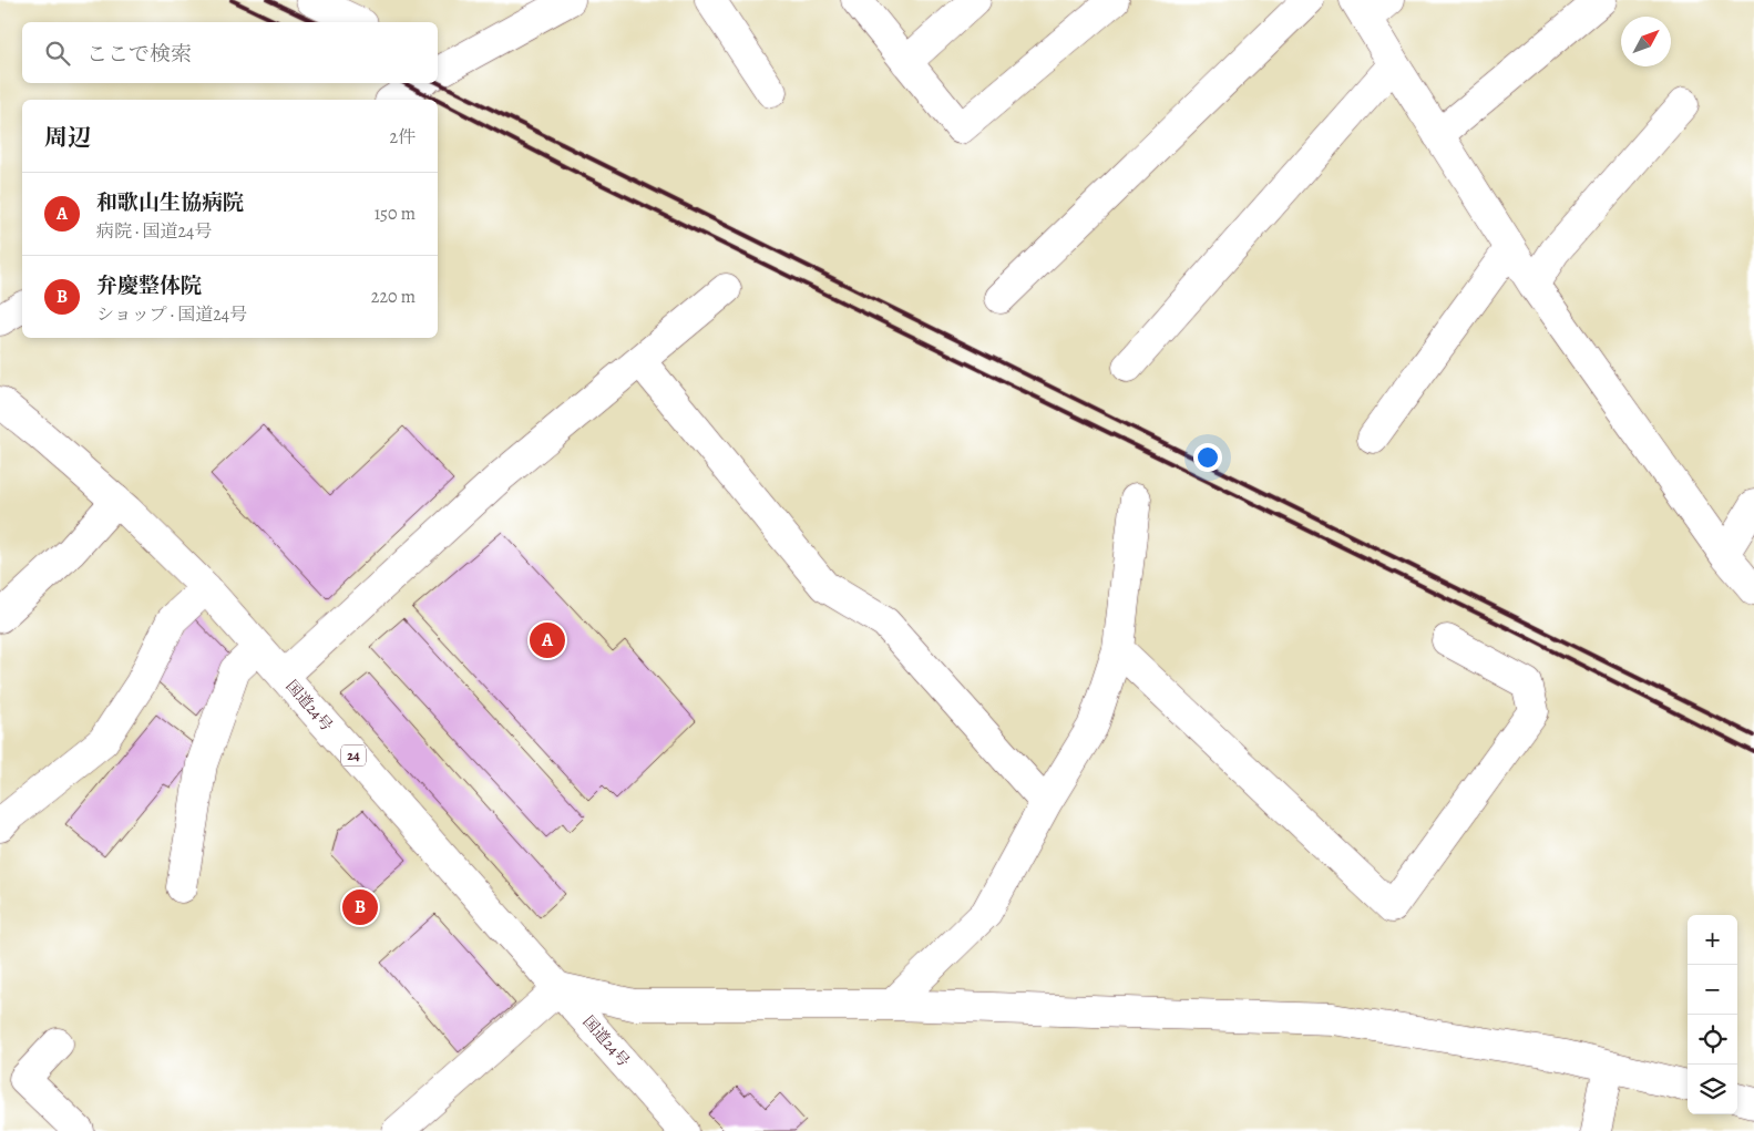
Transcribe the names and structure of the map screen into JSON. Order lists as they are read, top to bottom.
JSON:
{
  "streets": {
    "main road": ["国道24号", "24"]
  },
  "north": "top right",
  "page": {
    "search": "ここで検索",
    "heading": ["周辺", "2件"],
    "list": [
      {
        "mark": "A",
        "name": "和歌山生協病院",
        "note": "病院 · 国道24号",
        "value": "150 m"
      },
      {
        "mark": "B",
        "name": "弁慶整体院",
        "note": "ショップ · 国道24号",
        "value": "220 m"
      }
    ],
    "pins": ["A", "B"],
    "map_buttons": ["+", "−"]
  }
}
